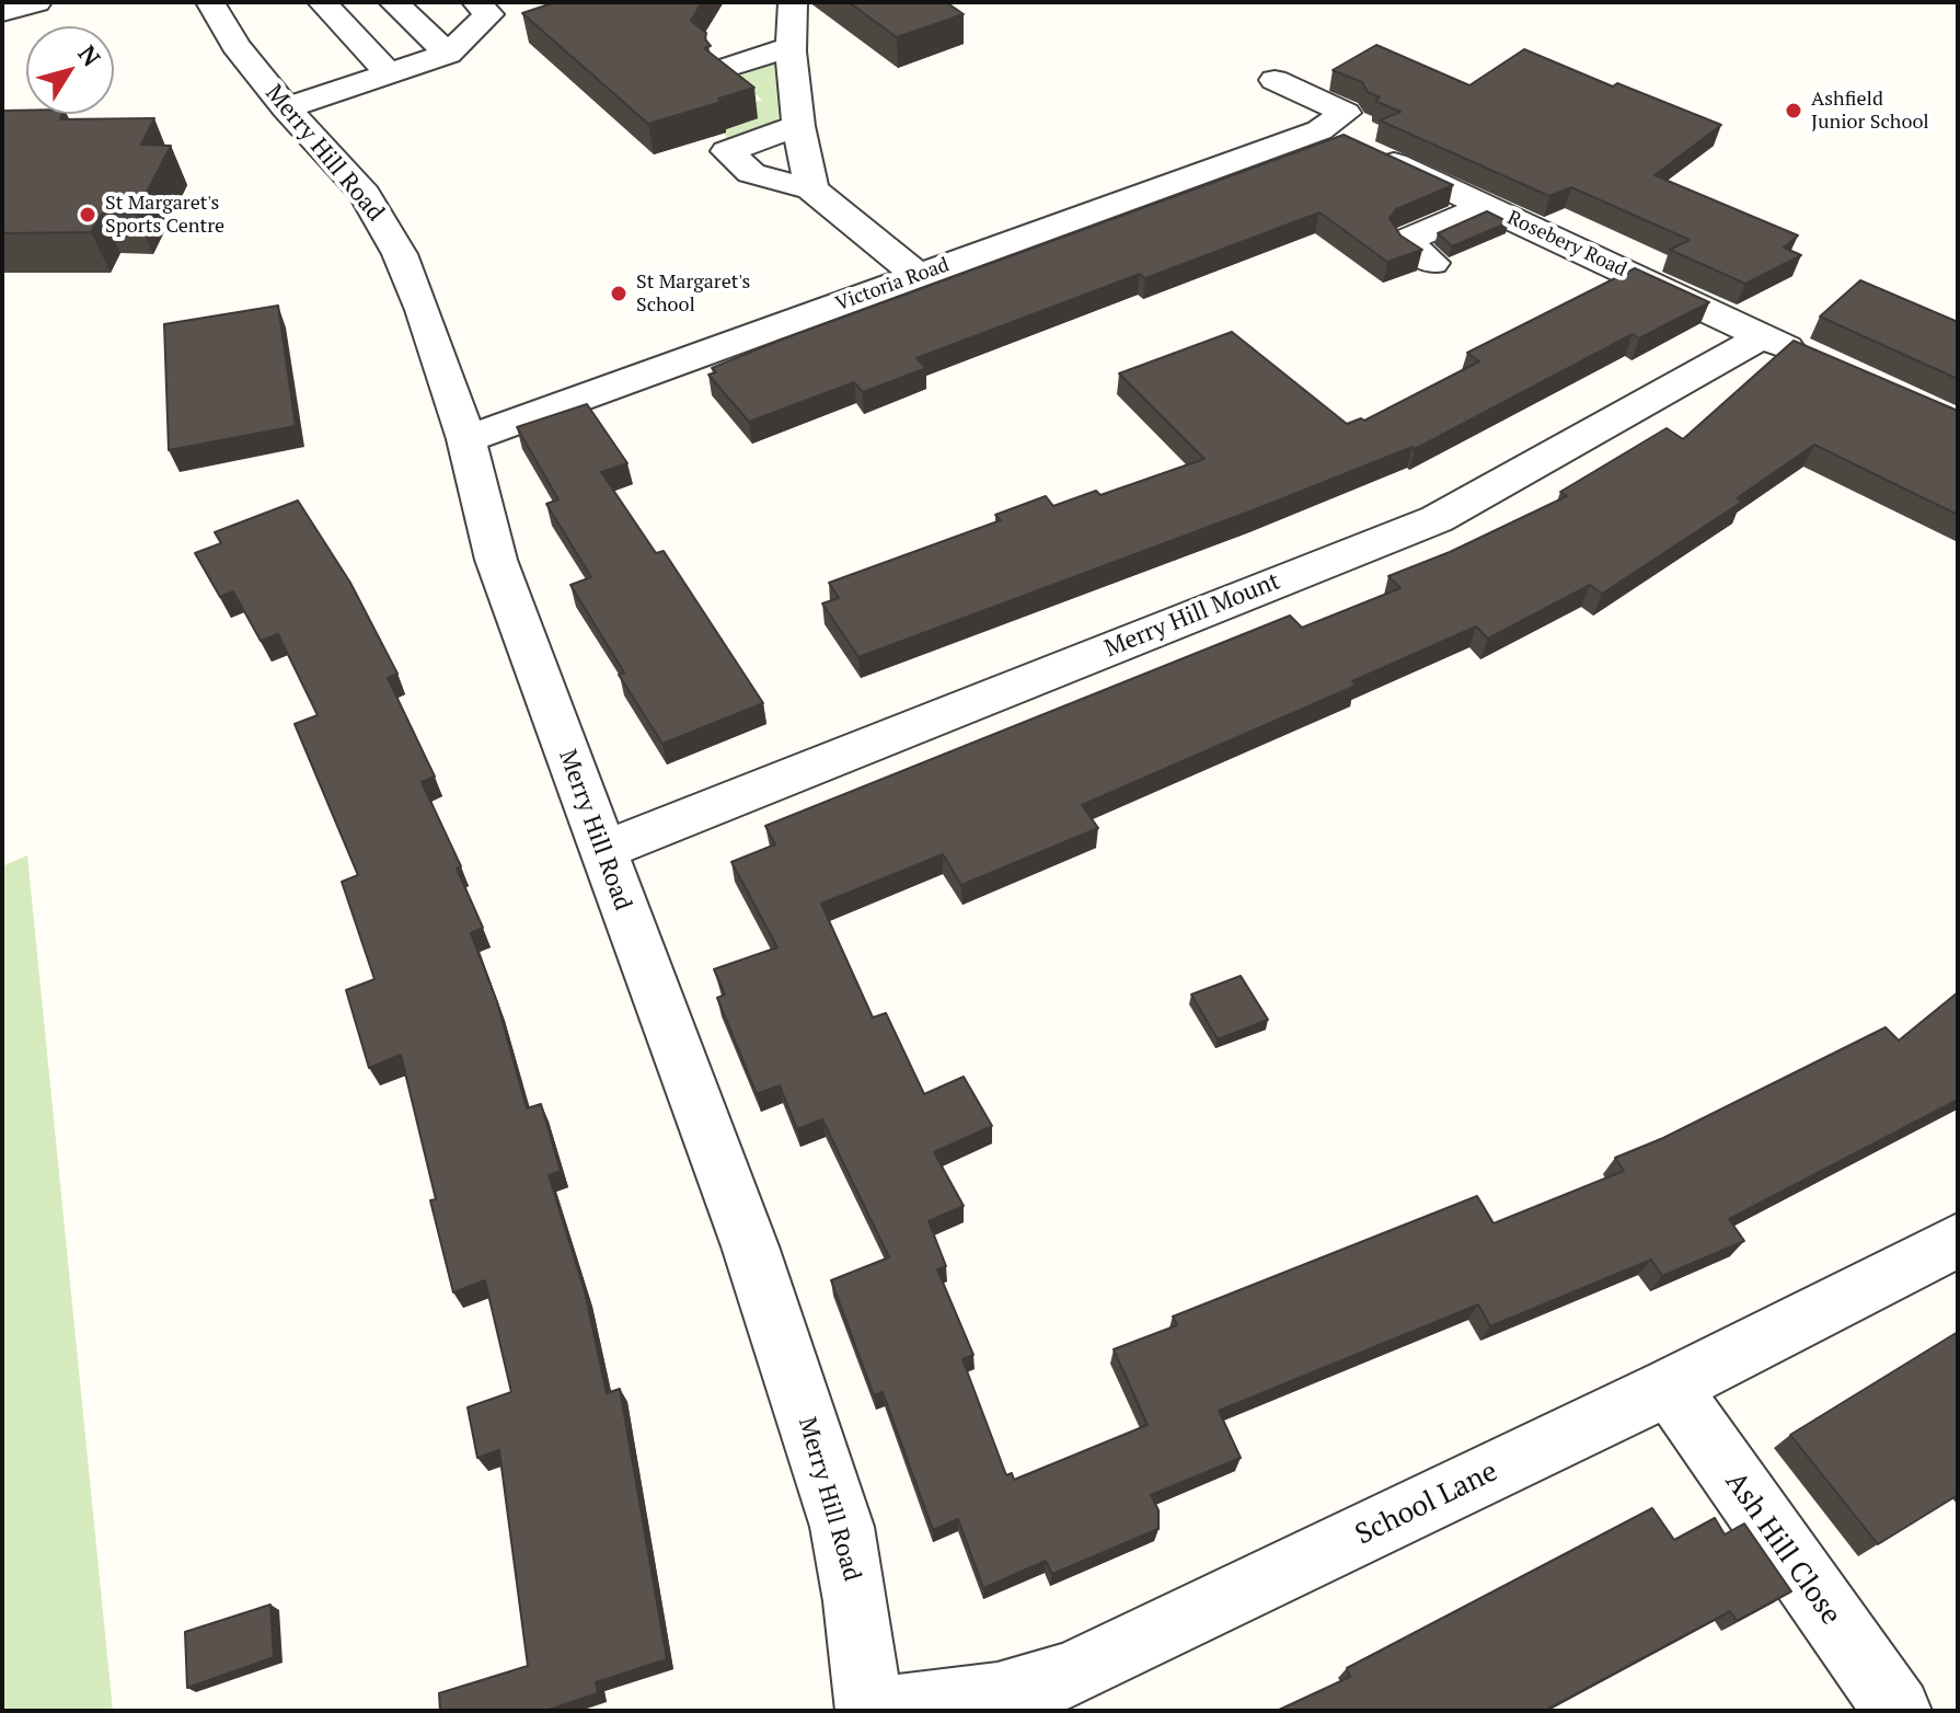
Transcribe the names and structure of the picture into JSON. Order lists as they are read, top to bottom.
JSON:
{
  "streets": {
    "street": [
      "Merry Hill Road",
      "Rosebery Road",
      "Victoria Road",
      "Merry Hill Mount",
      "School Lane",
      "Ash Hill Close"
    ]
  },
  "crossings": [
    ["Merry Hill Road", "Victoria Road"],
    ["Merry Hill Road", "Merry Hill Mount"],
    ["Rosebery Road", "Victoria Road"],
    ["Rosebery Road", "Merry Hill Mount"],
    ["School Lane", "Ash Hill Close"]
  ],
  "places": ["Ashfield Junior School", "St Margaret's Sports Centre", "St Margaret's School"],
  "north": "top right"
}
